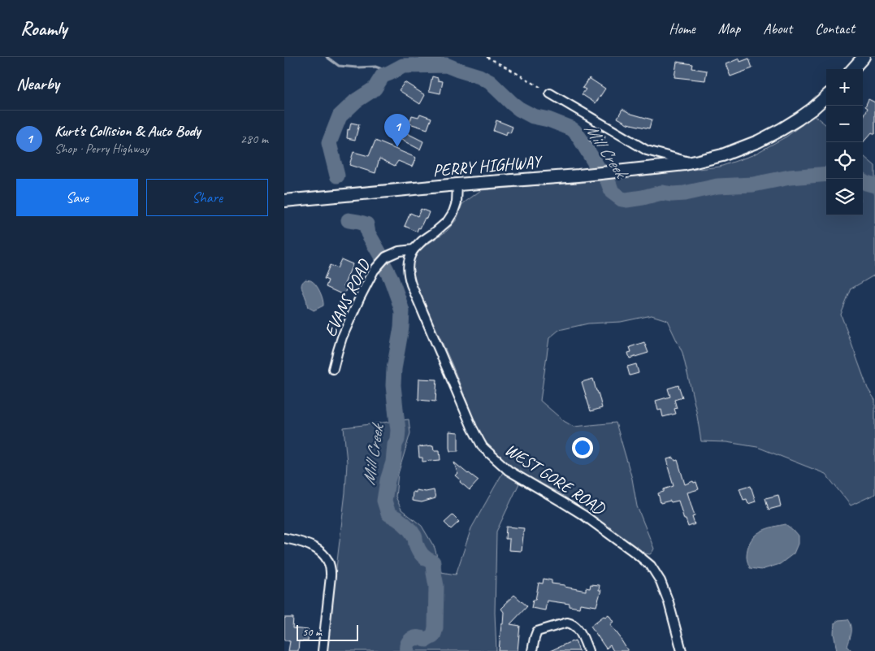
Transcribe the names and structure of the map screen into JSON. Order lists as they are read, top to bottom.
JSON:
{
  "streets": {
    "main road": ["PERRY HIGHWAY"],
    "street": ["EVANS ROAD", "WEST GORE ROAD"]
  },
  "crossings": [
    ["EVANS ROAD", "WEST GORE ROAD"]
  ],
  "water": ["Mill Creek"],
  "scale_bar": "50 m",
  "page": {
    "header": "Roamly",
    "nav": [
      "Home",
      "Map",
      "About",
      "Contact"
    ],
    "heading": "Nearby",
    "map_buttons": ["+", "−"],
    "list": [
      {
        "mark": "1",
        "name": "Kurt's Collision & Auto Body",
        "note": "Shop · Perry Highway",
        "value": "280 m"
      }
    ],
    "pins": "1",
    "buttons": ["Save", "Share"],
    "scale": "50 m"
  }
}
